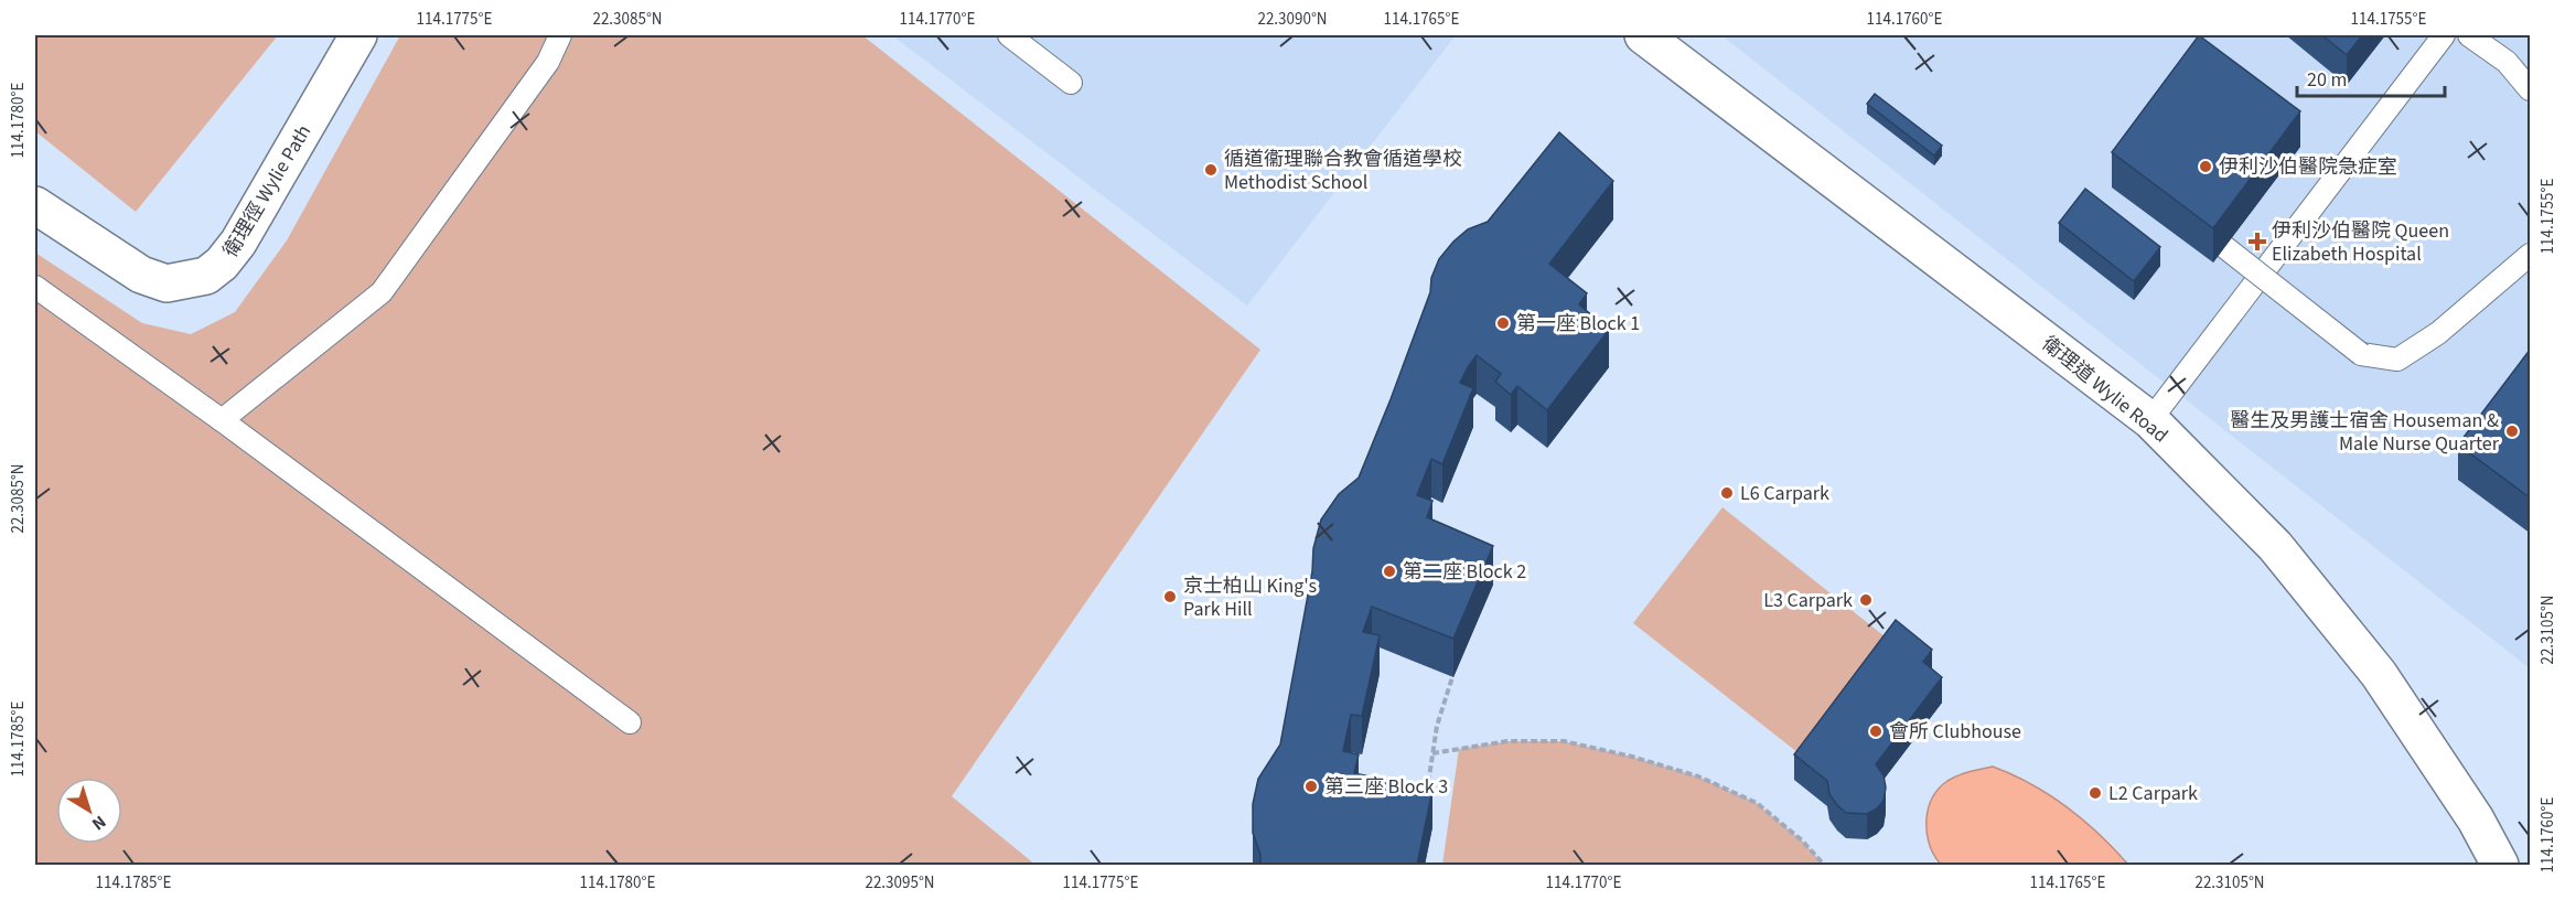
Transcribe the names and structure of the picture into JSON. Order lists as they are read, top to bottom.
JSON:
{
  "streets": {
    "street": ["衛理徑 Wylie Path", "衛理道 Wylie Road"]
  },
  "places": {
    "other": [
      "伊利沙伯醫院急症室",
      "循道衞理聯合教會循道學校 Methodist School",
      "第一座 Block 1",
      "醫生及男護士宿舍 Houseman & Male Nurse Quarter",
      "L6 Carpark",
      "第二座 Block 2",
      "京士柏山 King's Park Hill",
      "L3 Carpark",
      "會所 Clubhouse",
      "第三座 Block 3",
      "L2 Carpark"
    ],
    "health": ["伊利沙伯醫院 Queen Elizabeth Hospital"]
  },
  "scale_bar": "20 m",
  "north": "bottom right",
  "coordinates": [
    "114.1775°E",
    "22.3085°N",
    "114.1770°E",
    "22.3090°N",
    "114.1765°E",
    "114.1760°E",
    "114.1755°E",
    "114.1780°E",
    "22.3105°N",
    "114.1785°E",
    "22.3095°N"
  ]
}
